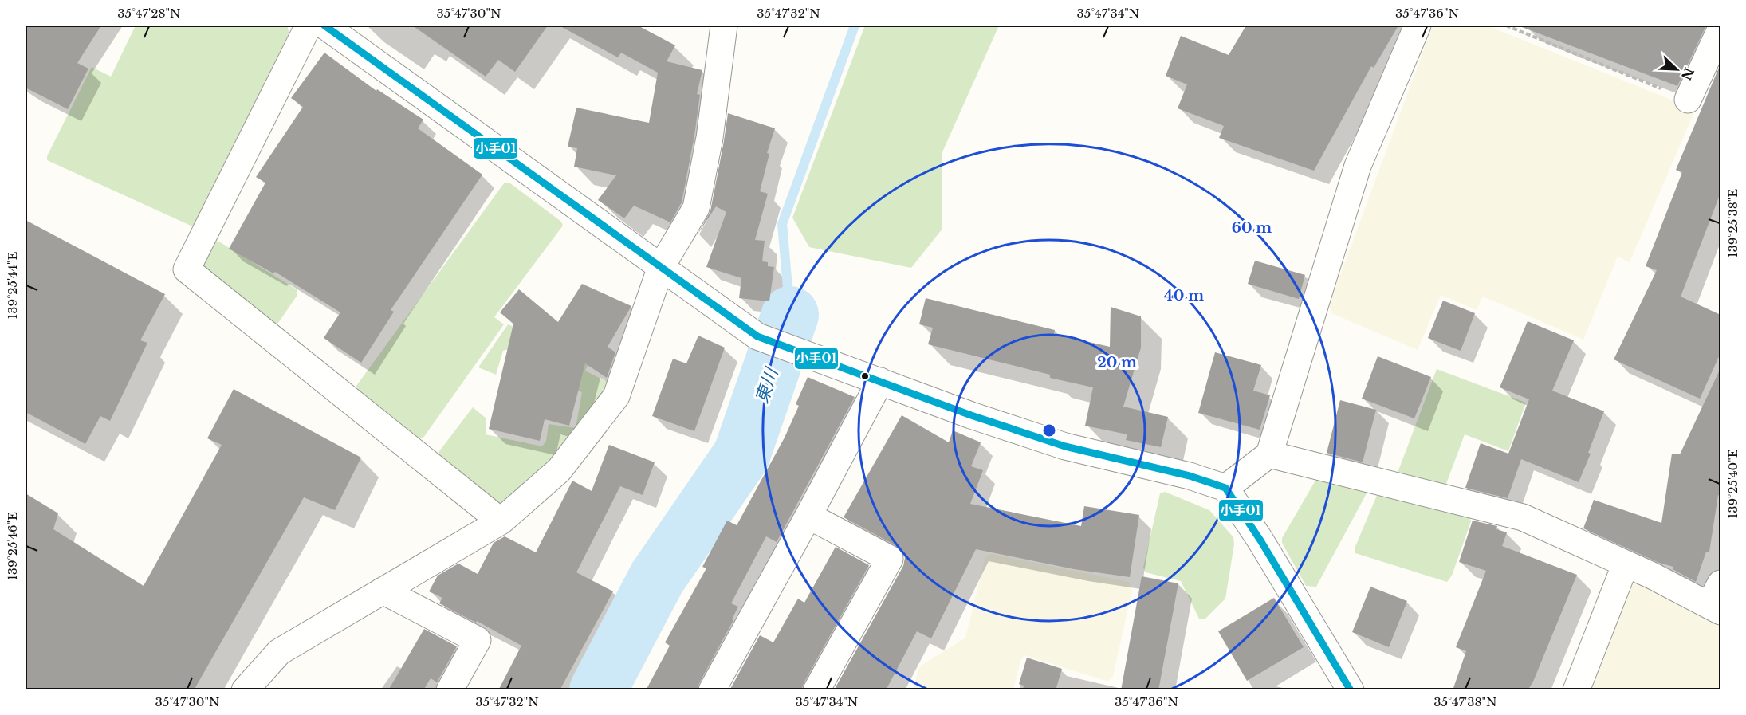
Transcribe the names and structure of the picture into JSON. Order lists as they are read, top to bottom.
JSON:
{
  "water": ["東川"],
  "lines": ["transit line 小手01"],
  "north": "bottom right",
  "coordinates": [
    "35°47'28\"N",
    "35°47'30\"N",
    "35°47'32\"N",
    "35°47'34\"N",
    "35°47'36\"N",
    "139°25'38\"E",
    "139°25'44\"E",
    "139°25'40\"E",
    "139°25'46\"E",
    "35°47'38\"N"
  ],
  "rings": ["60 m", "40 m", "20 m"]
}
